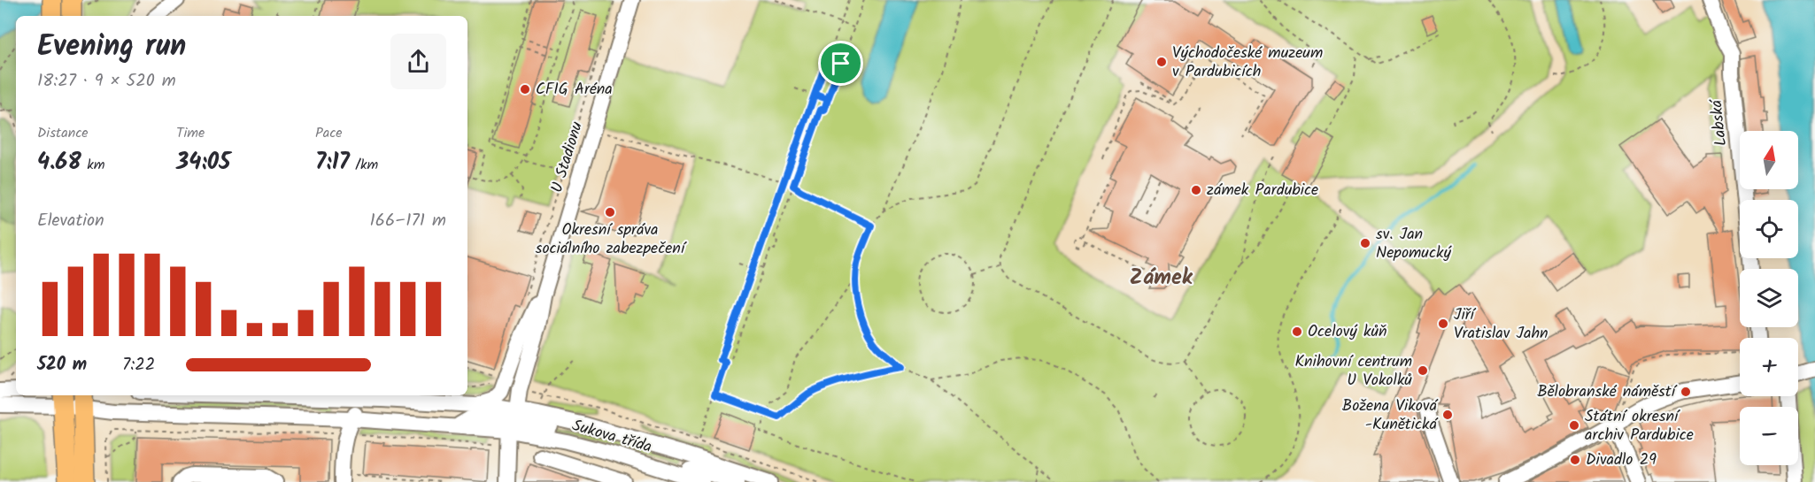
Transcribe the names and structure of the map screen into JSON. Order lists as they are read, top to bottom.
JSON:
{
  "streets": {
    "street": ["Labská", "U Stadionu", "Sukova třída"]
  },
  "crossings": [
    ["U Stadionu", "Sukova třída"]
  ],
  "districts": ["Zámek"],
  "places": [
    "Východočeské muzeum v Pardubicích",
    "CFIG Aréna",
    "zámek Pardubice",
    "Okresní správa sociálního zabezpečení",
    "sv. Jan Nepomucký",
    "Jiří Vratislav Jahn",
    "Ocelový kůň",
    "Knihovní centrum U Vokolků",
    "Bělobranské náměstí",
    "Božena Viková -Kunětická",
    "Státní okresní archiv Pardubice",
    "Divadlo 29"
  ],
  "north": "top",
  "page": {
    "heading": ["Evening run", "18:27 · 9 × 520 m"],
    "stats": [
      ["Distance", "4.68 km"],
      ["Time", "34:05"],
      ["Pace", "7:17 /km"]
    ],
    "map_buttons": ["+", "−"],
    "chart": ["Elevation", "166–171 m"],
    "list": [
      {
        "name": "520 m",
        "note": "7:22"
      }
    ]
  }
}
